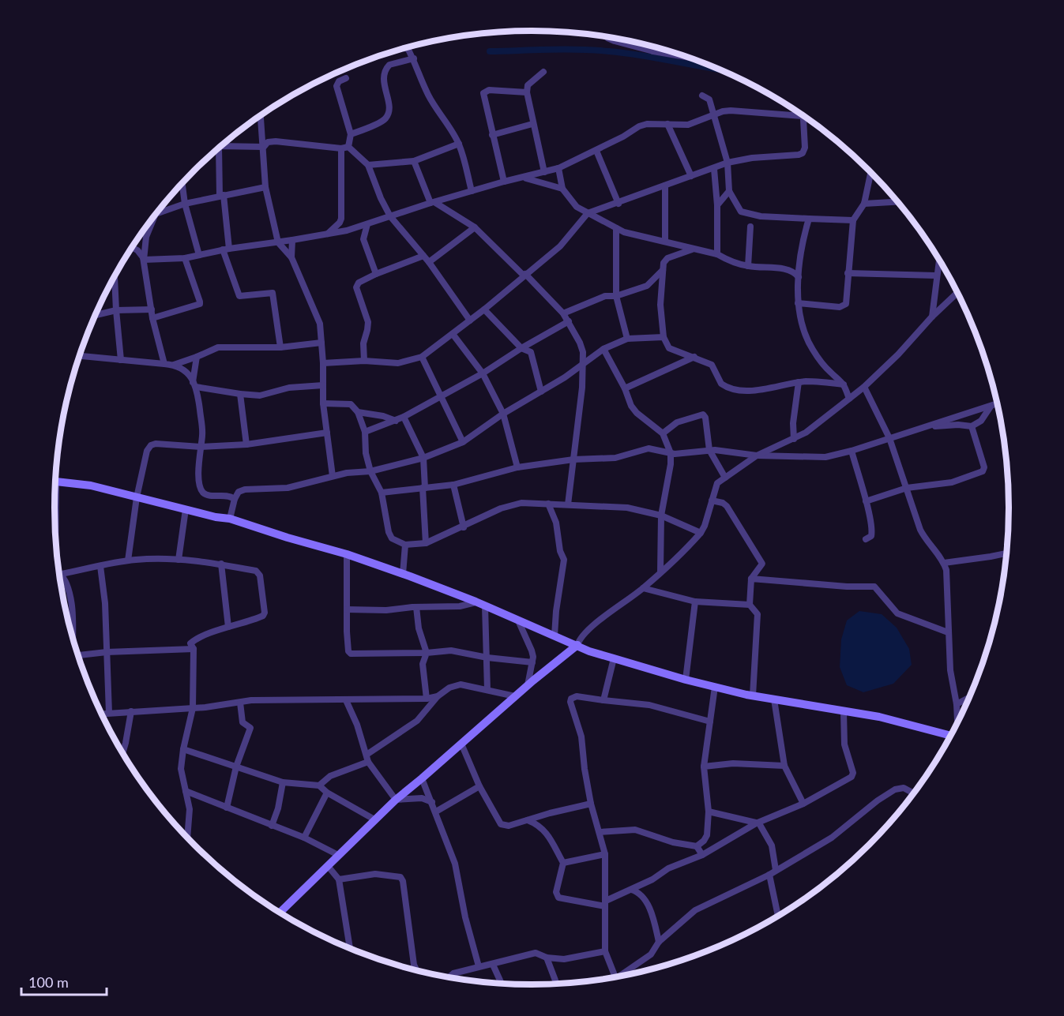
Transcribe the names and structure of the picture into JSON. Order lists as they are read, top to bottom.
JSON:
{
  "scale_bar": "100 m"
}
